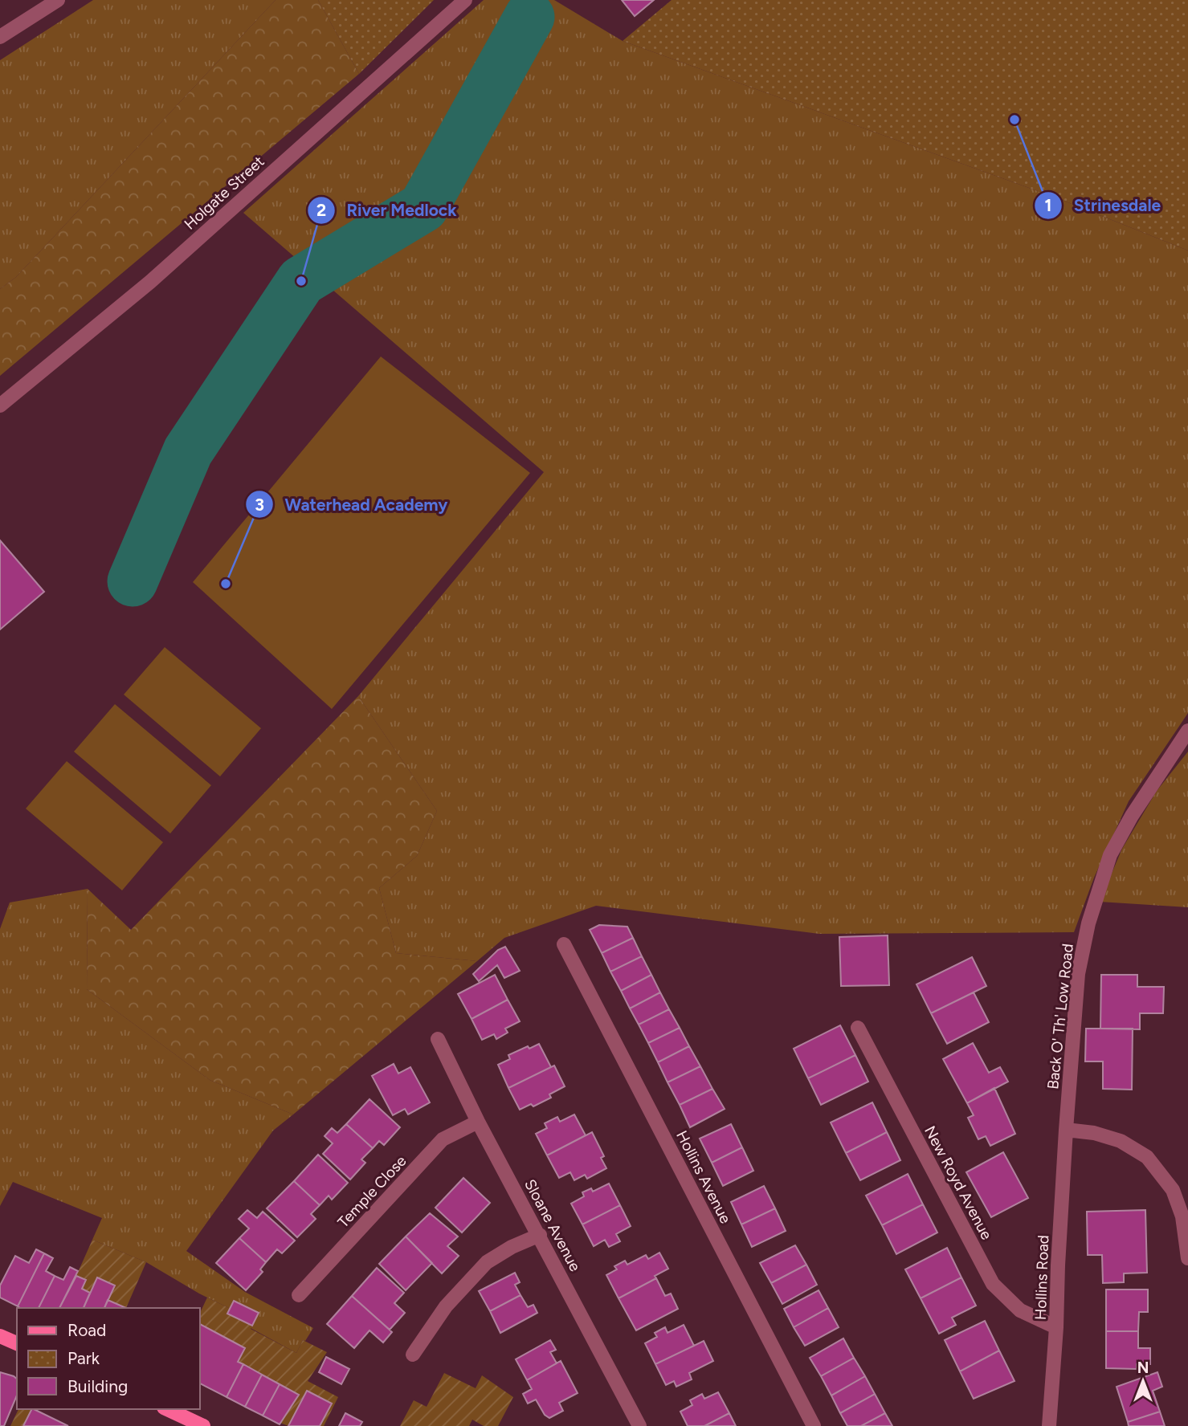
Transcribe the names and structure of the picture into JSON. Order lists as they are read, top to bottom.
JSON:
{
  "streets": {
    "street": [
      "Holgate Street",
      "Back O' Th' Low Road",
      "Hollins Avenue",
      "New Royd Avenue",
      "Temple Close",
      "Sloane Avenue",
      "Hollins Road"
    ]
  },
  "crossings": [
    ["Back O' Th' Low Road", "Hollins Road"],
    ["New Royd Avenue", "Hollins Road"],
    ["Temple Close", "Sloane Avenue"]
  ],
  "places": ["Strinesdale", "River Medlock", "Waterhead Academy"],
  "legend": ["Road", "Park", "Building"],
  "north": "top"
}
